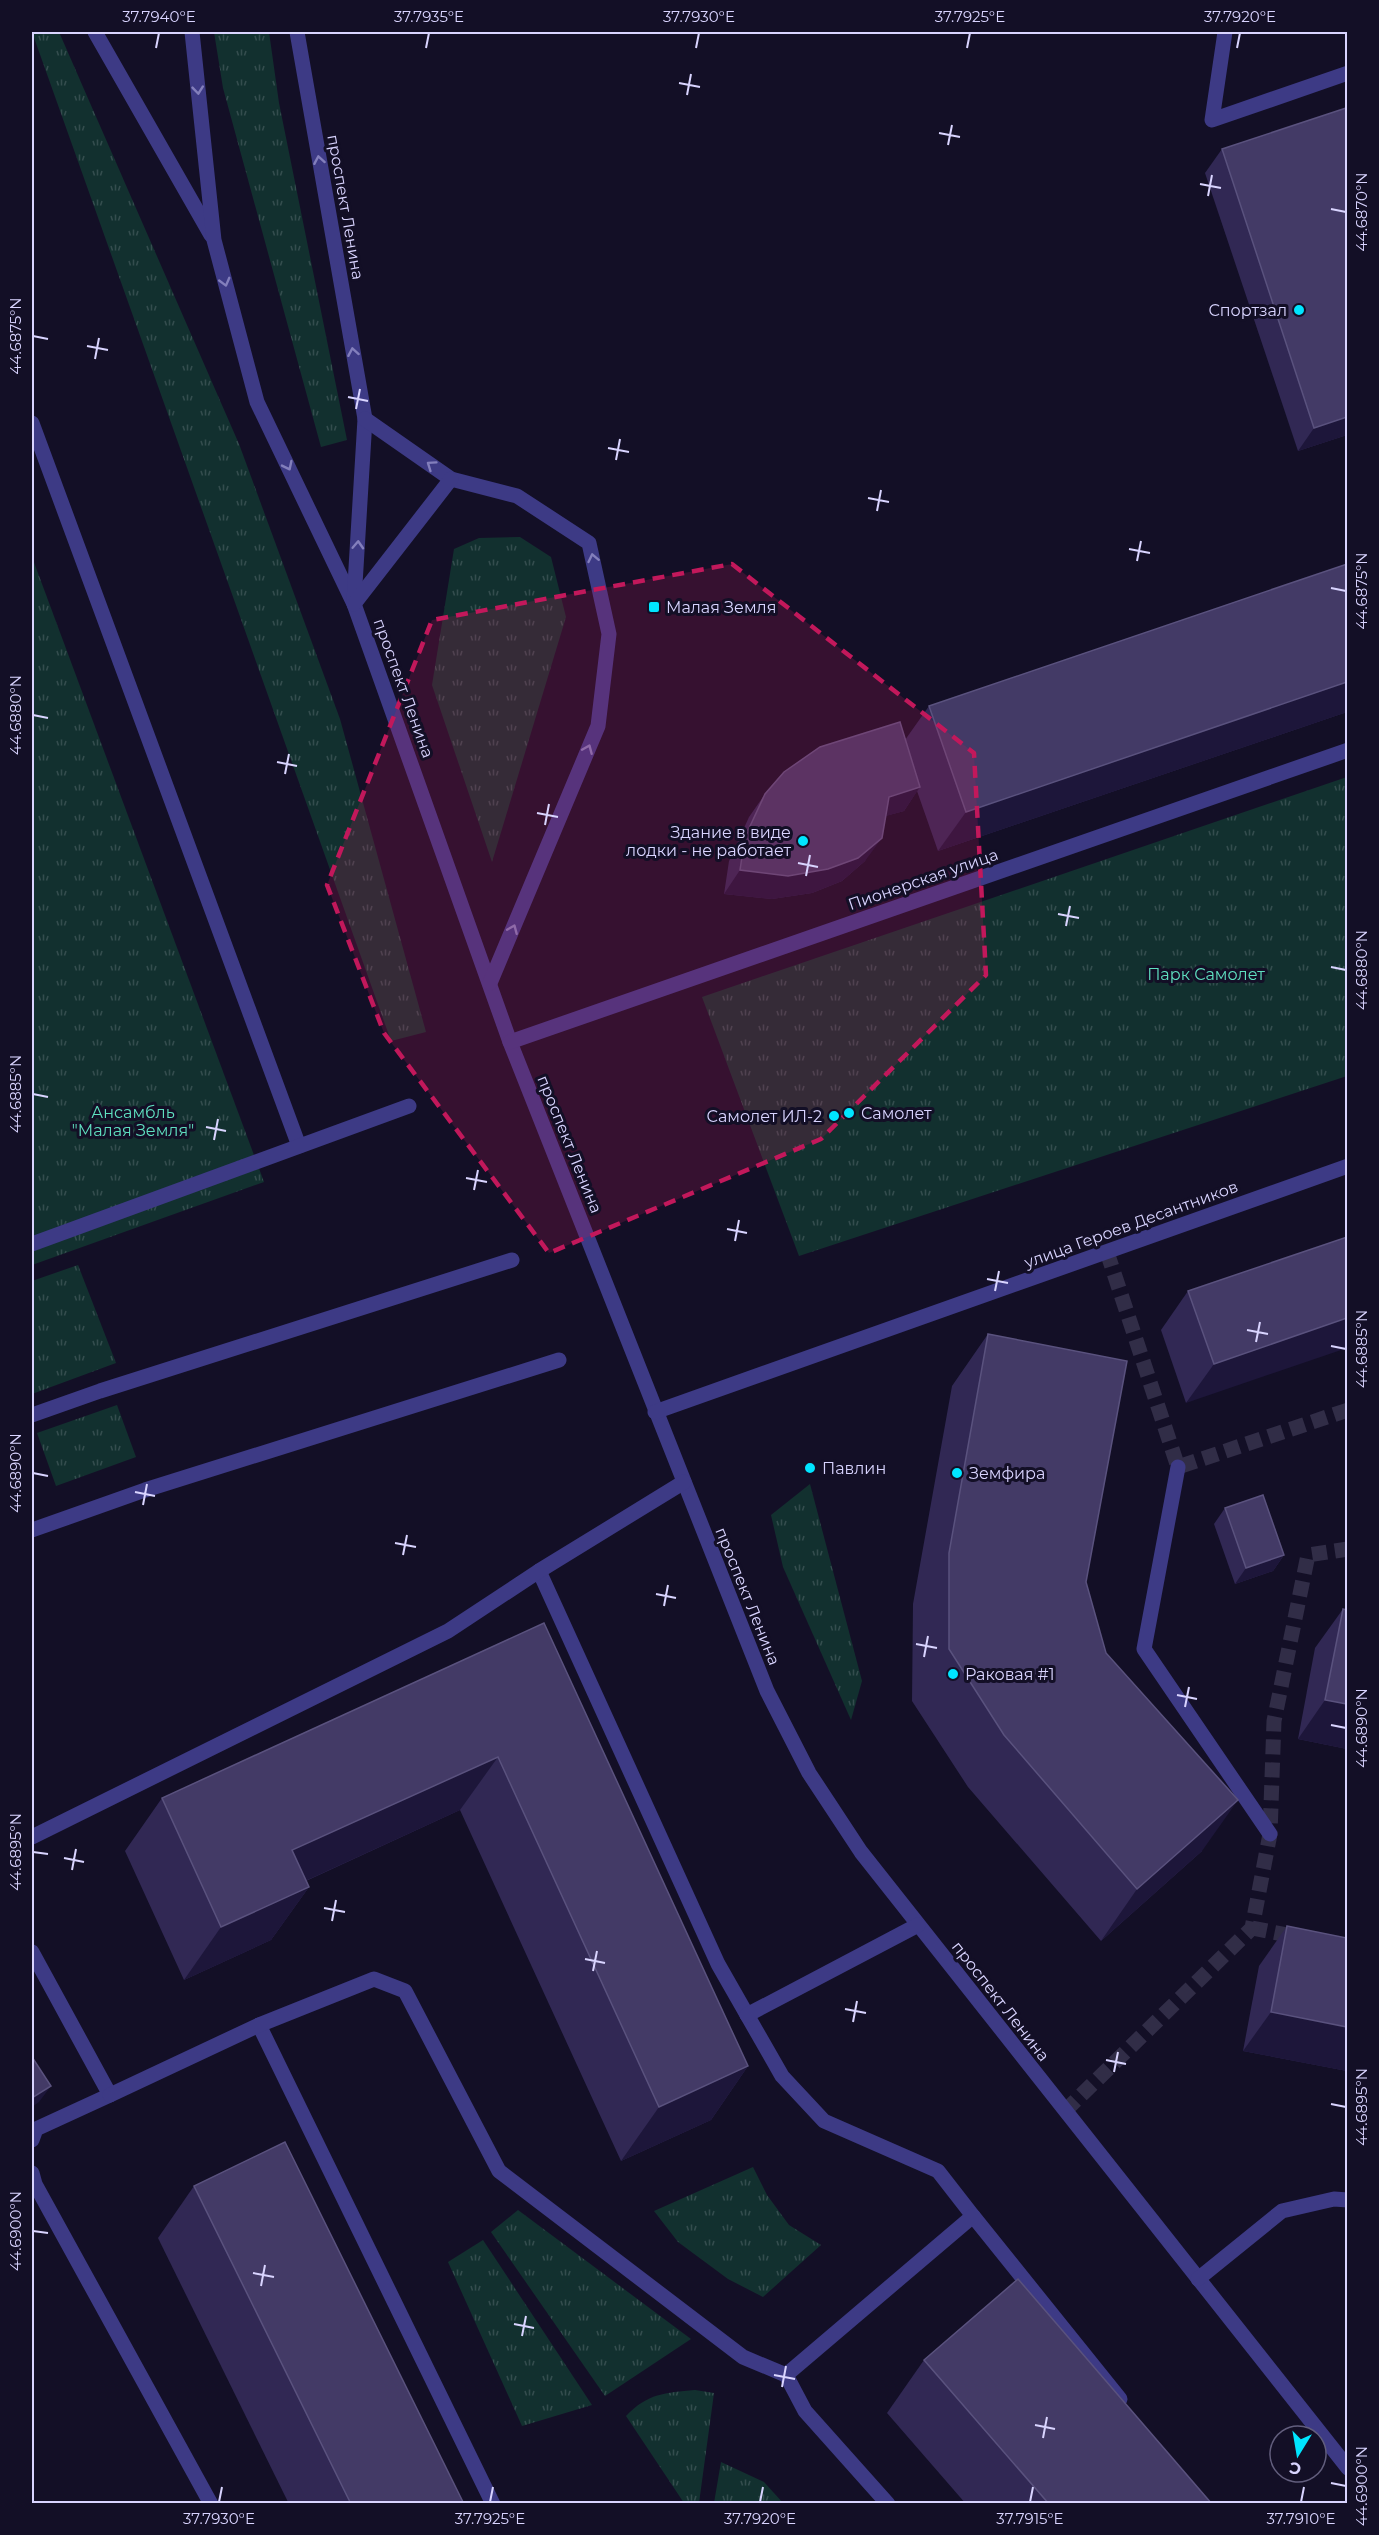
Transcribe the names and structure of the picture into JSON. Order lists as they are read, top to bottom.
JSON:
{
  "streets": {
    "street": ["проспект Ленина", "Пионерская улица", "улица Героев Десантников"]
  },
  "crossings": [
    ["проспект Ленина", "Пионерская улица"],
    ["проспект Ленина", "улица Героев Десантников"]
  ],
  "parks": ["Парк Самолет", "Ансамбль \"Малая Земля\""],
  "places": {
    "other": [
      "Спортзал",
      "Здание в виде лодки - не работает",
      "Самолет",
      "Самолет ИЛ-2",
      "Павлин",
      "Земфира",
      "Раковая #1"
    ],
    "transit": ["Малая Земля"]
  },
  "north": "bottom",
  "coordinates": [
    "37.7940°E",
    "37.7935°E",
    "37.7930°E",
    "37.7925°E",
    "37.7920°E",
    "44.6870°N",
    "44.6875°N",
    "44.6880°N",
    "44.6885°N",
    "44.6890°N",
    "44.6895°N",
    "44.6900°N",
    "37.7915°E",
    "37.7910°E"
  ]
}
